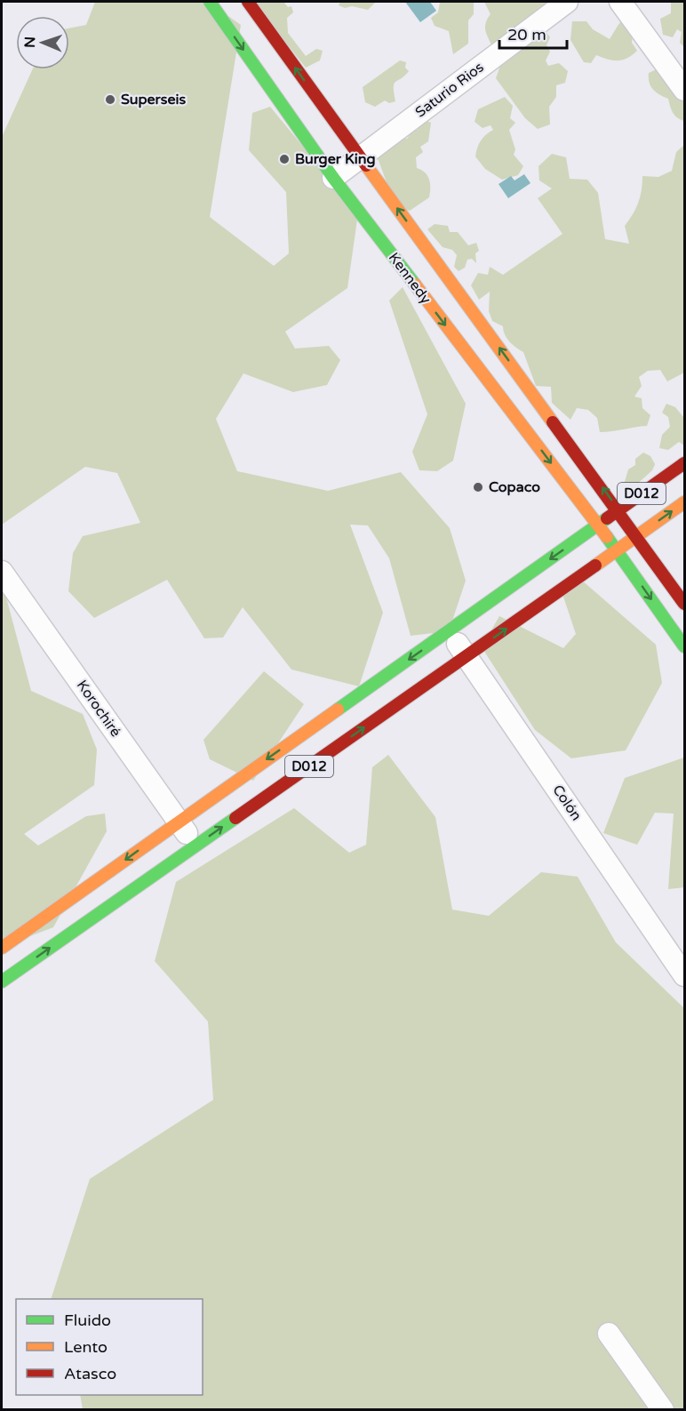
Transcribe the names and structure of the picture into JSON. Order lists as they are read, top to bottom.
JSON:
{
  "streets": {
    "main road": ["Kennedy", "D012"],
    "street": ["Saturio Rios", "Korochiré", "Colón"]
  },
  "crossings": [
    ["Saturio Rios", "Kennedy"],
    ["Kennedy", "D012"],
    ["D012", "Korochiré"],
    ["D012", "Colón"]
  ],
  "places": ["Superseis", "Burger King", "Copaco"],
  "legend": ["Fluido", "Lento", "Atasco"],
  "scale_bar": "20 m",
  "north": "left"
}
